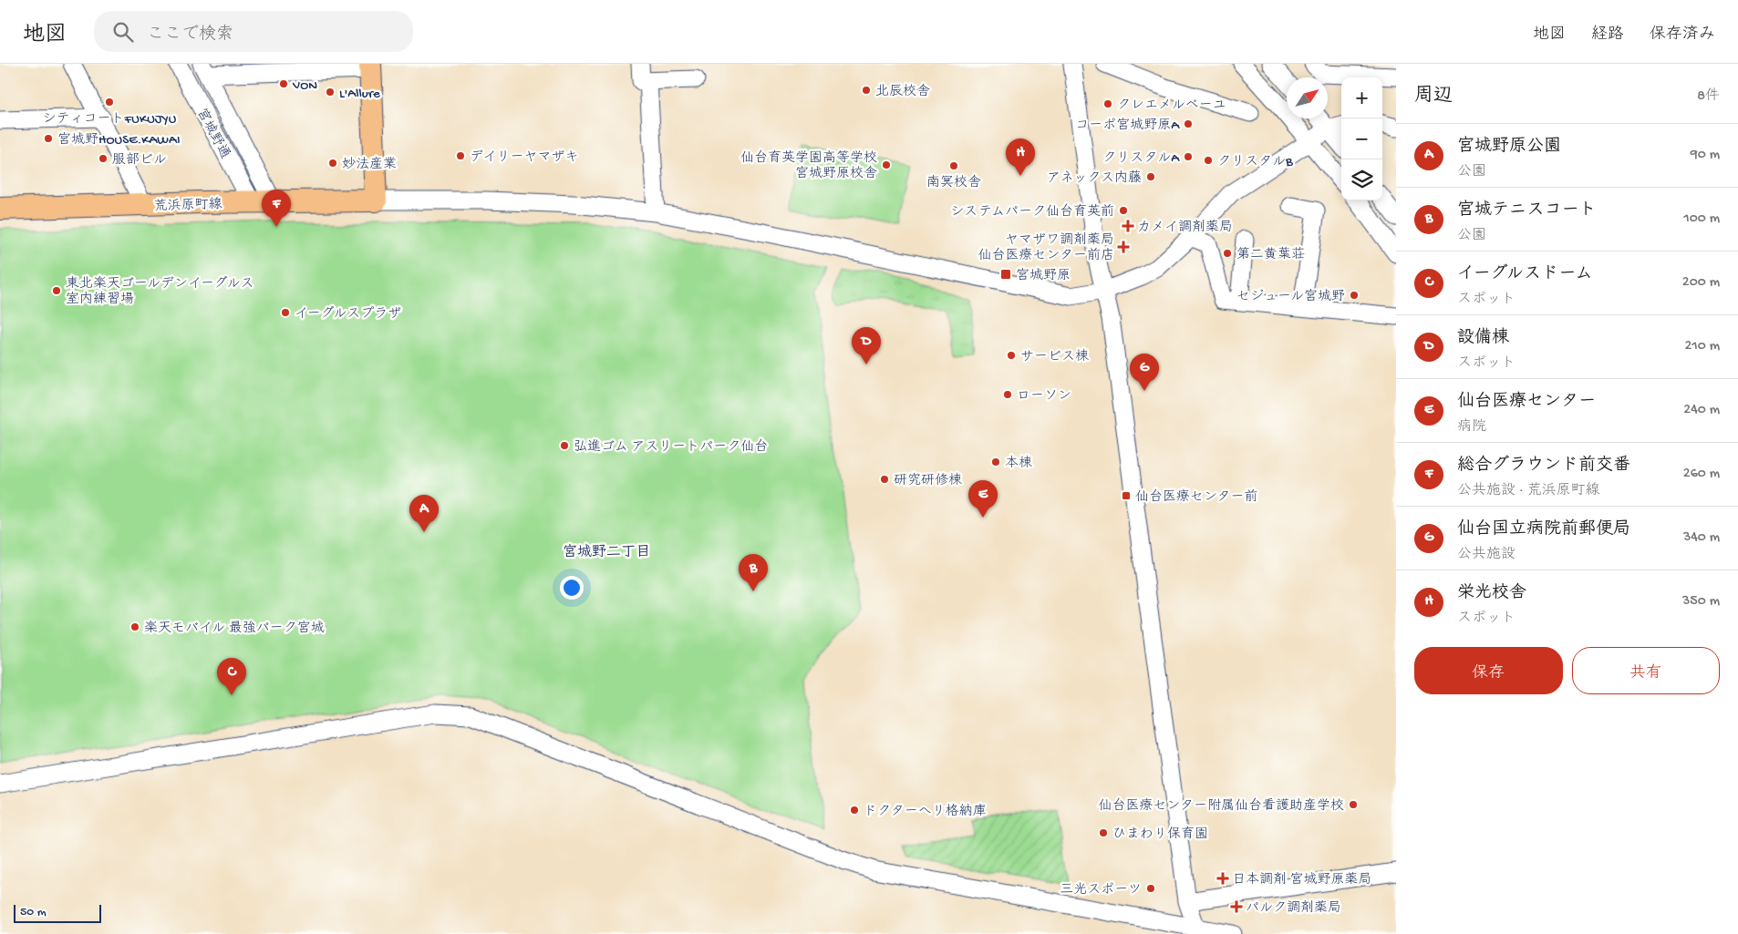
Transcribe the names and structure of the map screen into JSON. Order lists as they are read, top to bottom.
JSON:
{
  "streets": {
    "main road": ["荒浜原町線"],
    "street": ["宮城野通"]
  },
  "crossings": [
    ["宮城野通", "荒浜原町線"]
  ],
  "districts": ["宮城野二丁目"],
  "places": {
    "other": [
      "VON",
      "北辰校舎",
      "L'Allure",
      "シティコートFUKUJYU",
      "クレエメルベーユ",
      "コーポ宮城野原A",
      "宮城野HOUSE.KAWAI",
      "デイリーヤマザキ",
      "クリスタルA",
      "服部ビル",
      "クリスタルB",
      "妙法産業",
      "仙台育英学園高等学校 宮城野原校舎",
      "南冥校舎",
      "アネックス内藤",
      "システムパーク仙台育英前",
      "第二黄葉荘",
      "東北楽天ゴールデンイーグルス 室内練習場",
      "セジュール宮城野",
      "イーグルスプラザ",
      "サービス棟",
      "ローソン",
      "弘進ゴム アスリートパーク仙台",
      "本棟",
      "研究研修棟",
      "楽天モバイル 最強パーク宮城",
      "仙台医療センター附属仙台看護助産学校",
      "ドクターヘリ格納庫",
      "ひまわり保育園",
      "三光スポーツ"
    ],
    "health": [
      "カメイ調剤薬局",
      "ヤマザワ調剤薬局 仙台医療センター前店",
      "日本調剤 宮城野原薬局",
      "パルク調剤薬局"
    ],
    "transit": ["宮城野原", "仙台医療センター前"]
  },
  "scale_bar": "50 m",
  "north": "top right",
  "page": {
    "header": "地図",
    "search": "ここで検索",
    "nav": ["地図", "経路", "保存済み"],
    "heading": ["周辺", "8件"],
    "map_buttons": ["+", "−"],
    "list": [
      {
        "mark": "A",
        "name": "宮城野原公園",
        "note": "公園",
        "value": "90 m"
      },
      {
        "mark": "B",
        "name": "宮城テニスコート",
        "note": "公園",
        "value": "100 m"
      },
      {
        "mark": "C",
        "name": "イーグルスドーム",
        "note": "スポット",
        "value": "200 m"
      },
      {
        "mark": "D",
        "name": "設備棟",
        "note": "スポット",
        "value": "210 m"
      },
      {
        "mark": "E",
        "name": "仙台医療センター",
        "note": "病院",
        "value": "240 m"
      },
      {
        "mark": "F",
        "name": "総合グラウンド前交番",
        "note": "公共施設 · 荒浜原町線",
        "value": "260 m"
      },
      {
        "mark": "G",
        "name": "仙台国立病院前郵便局",
        "note": "公共施設",
        "value": "340 m"
      },
      {
        "mark": "H",
        "name": "栄光校舎",
        "note": "スポット",
        "value": "350 m"
      }
    ],
    "pins": [
      "H",
      "F",
      "D",
      "G",
      "E",
      "A",
      "B",
      "C"
    ],
    "buttons": ["保存", "共有"],
    "scale": "50 m"
  }
}
